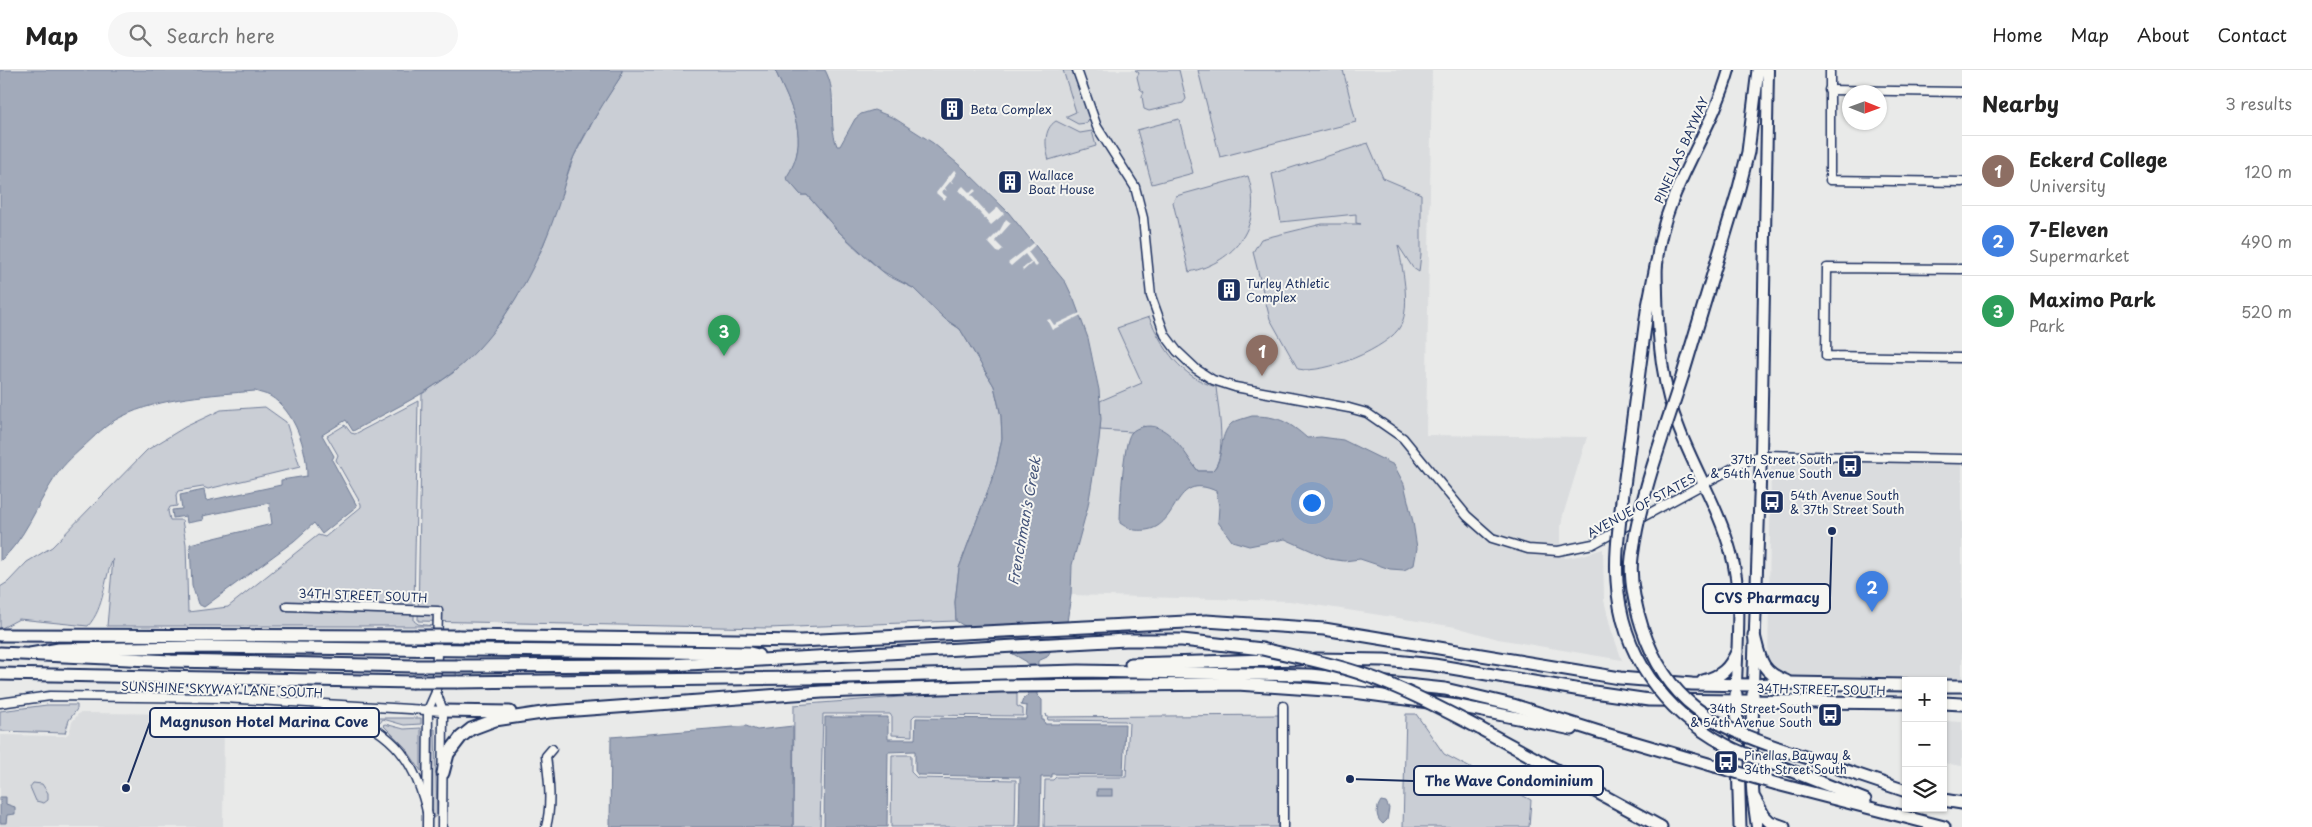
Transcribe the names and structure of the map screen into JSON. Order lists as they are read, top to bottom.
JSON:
{
  "streets": {
    "highway": ["PINELLAS BAYWAY", "34TH STREET SOUTH"],
    "street": ["AVENUE OF STATES", "SUNSHINE SKYWAY LANE SOUTH"]
  },
  "crossings": [
    ["PINELLAS BAYWAY", "AVENUE OF STATES"],
    ["PINELLAS BAYWAY", "34TH STREET SOUTH"]
  ],
  "water": ["Frenchman's Creek"],
  "places": {
    "building": ["Beta Complex", "Wallace Boat House", "Turley Athletic Complex"],
    "bus stop": [
      "37th Street South & 54th Avenue South",
      "54th Avenue South & 37th Street South",
      "34th Street South & 54th Avenue South",
      "Pinellas Bayway & 34th Street South"
    ],
    "other": ["CVS Pharmacy", "The Wave Condominium", "Magnuson Hotel Marina Cove"]
  },
  "north": "right",
  "page": {
    "header": "Map",
    "search": "Search here",
    "nav": [
      "Home",
      "Map",
      "About",
      "Contact"
    ],
    "heading": ["Nearby", "3 results"],
    "list": [
      {
        "mark": "1",
        "name": "Eckerd College",
        "note": "University",
        "value": "120 m"
      },
      {
        "mark": "2",
        "name": "7-Eleven",
        "note": "Supermarket",
        "value": "490 m"
      },
      {
        "mark": "3",
        "name": "Maximo Park",
        "note": "Park",
        "value": "520 m"
      }
    ],
    "pins": ["3", "1", "2"],
    "map_buttons": ["+", "−"]
  }
}
